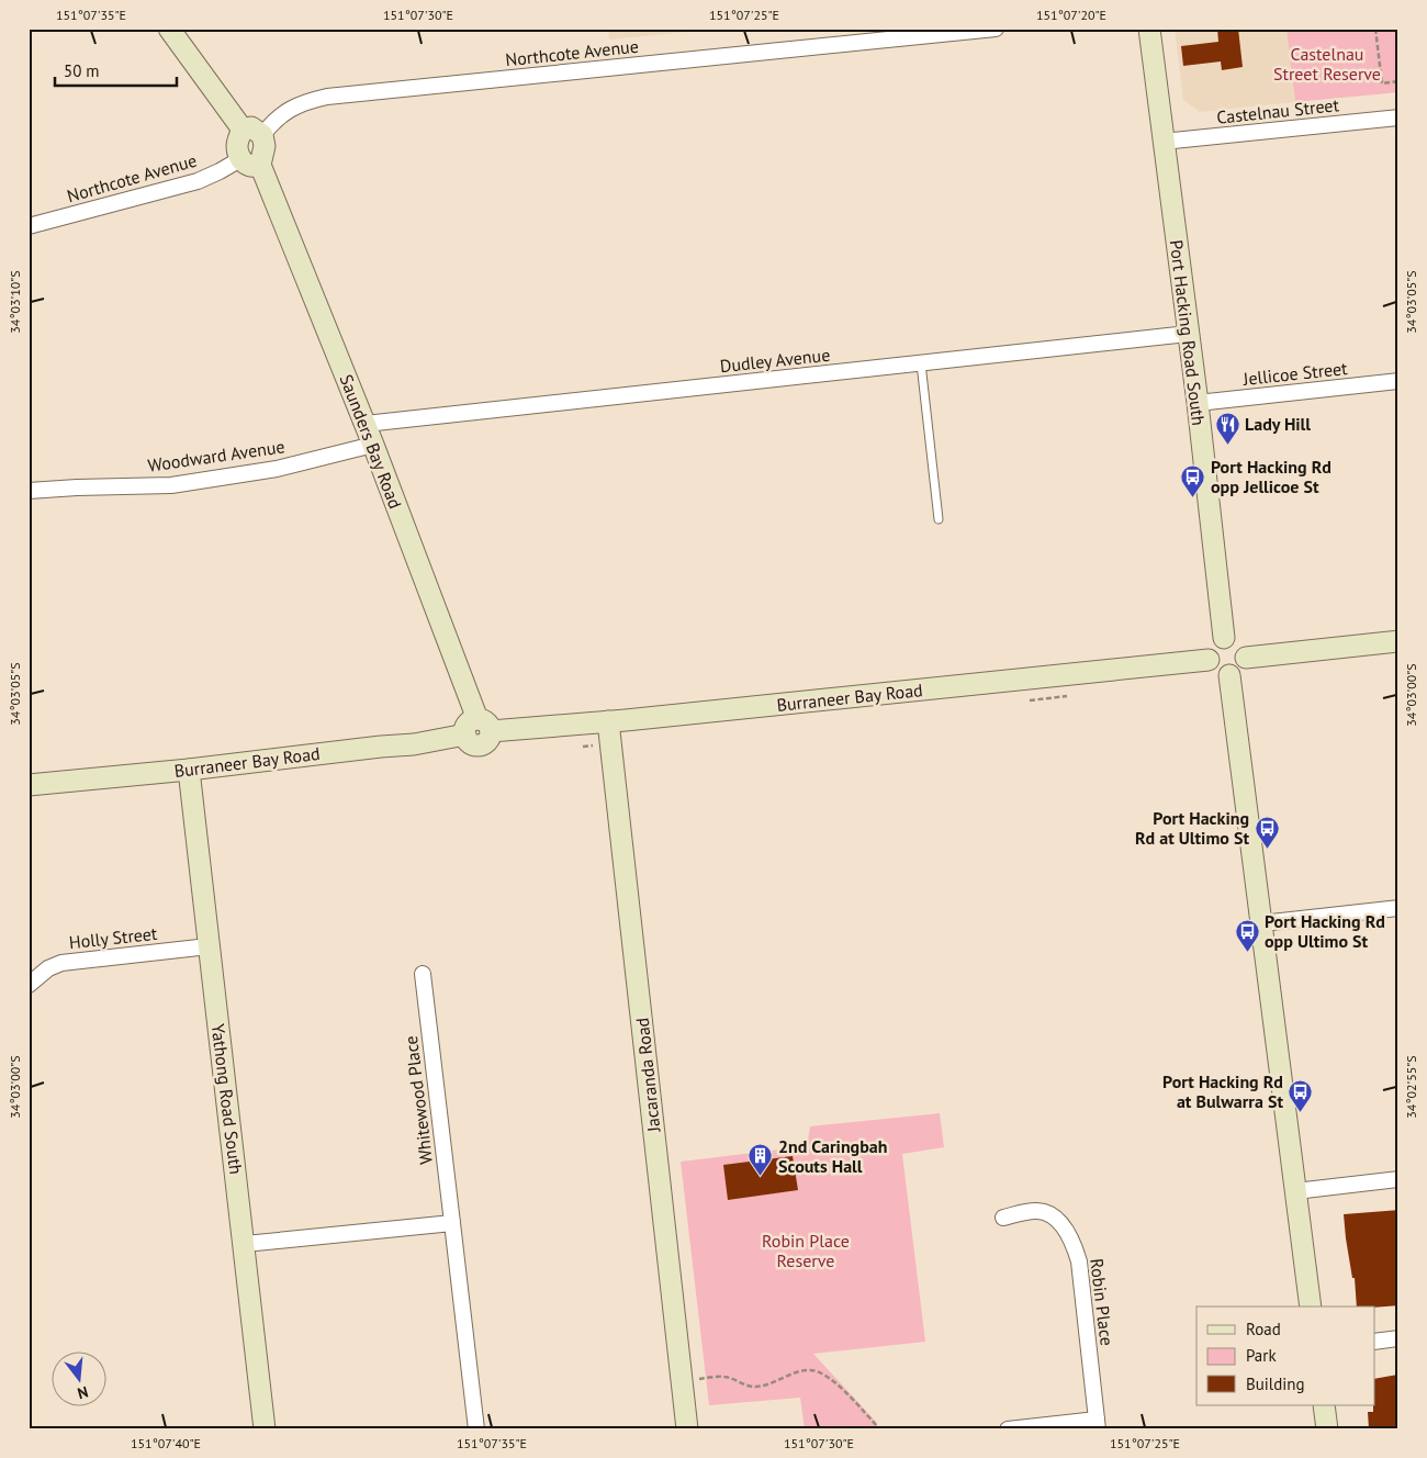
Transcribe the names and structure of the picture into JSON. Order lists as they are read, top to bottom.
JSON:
{
  "streets": {
    "street": [
      "Northcote Avenue",
      "Castelnau Street",
      "Port Hacking Road South",
      "Dudley Avenue",
      "Jellicoe Street",
      "Saunders Bay Road",
      "Woodward Avenue",
      "Burraneer Bay Road",
      "Holly Street",
      "Jacaranda Road",
      "Yathong Road South",
      "Whitewood Place",
      "Robin Place"
    ]
  },
  "crossings": [
    ["Northcote Avenue", "Saunders Bay Road"],
    ["Castelnau Street", "Port Hacking Road South"],
    ["Port Hacking Road South", "Dudley Avenue"],
    ["Port Hacking Road South", "Jellicoe Street"],
    ["Port Hacking Road South", "Burraneer Bay Road"],
    ["Dudley Avenue", "Saunders Bay Road"],
    ["Saunders Bay Road", "Woodward Avenue"],
    ["Saunders Bay Road", "Burraneer Bay Road"],
    ["Burraneer Bay Road", "Jacaranda Road"],
    ["Burraneer Bay Road", "Yathong Road South"],
    ["Holly Street", "Yathong Road South"]
  ],
  "parks": ["Castelnau Street Reserve", "Robin Place Reserve"],
  "places": {
    "restaurant": ["Lady Hill"],
    "bus stop": [
      "Port Hacking Rd opp Jellicoe St",
      "Port Hacking Rd at Ultimo St",
      "Port Hacking Rd opp Ultimo St",
      "Port Hacking Rd at Bulwarra St"
    ],
    "building": ["2nd Caringbah Scouts Hall"]
  },
  "legend": ["Road", "Park", "Building"],
  "scale_bar": "50 m",
  "north": "bottom",
  "coordinates": [
    "151°07'35\"E",
    "151°07'30\"E",
    "151°07'25\"E",
    "151°07'20\"E",
    "34°03'10\"S",
    "34°03'05\"S",
    "34°03'00\"S",
    "34°02'55\"S",
    "151°07'40\"E"
  ]
}
